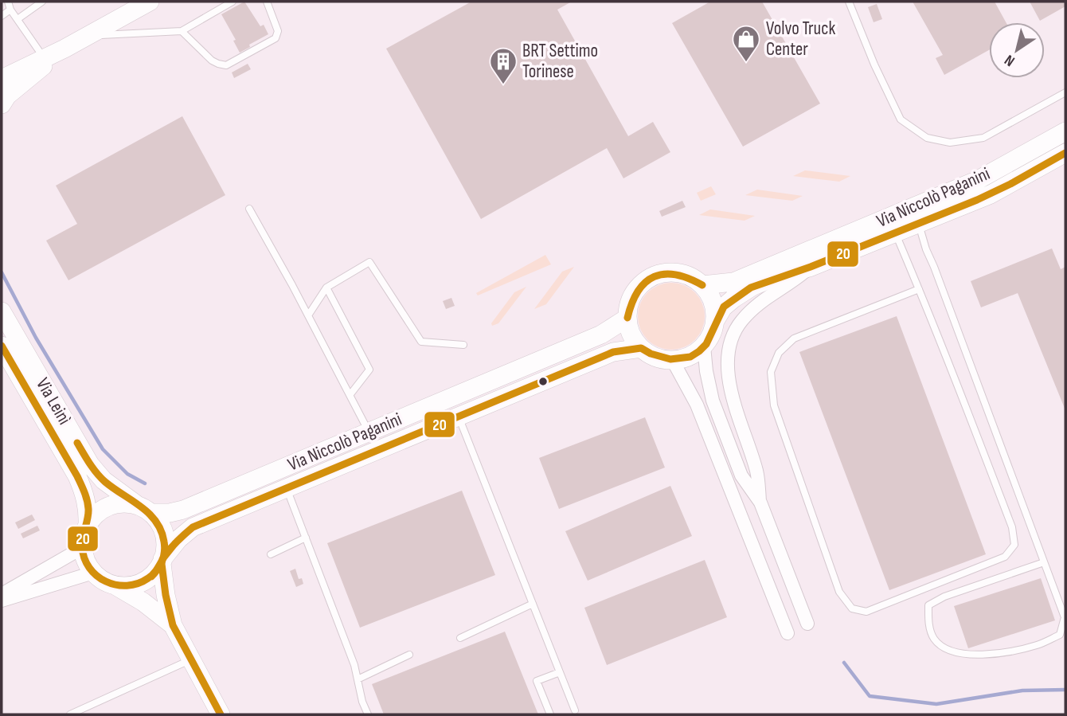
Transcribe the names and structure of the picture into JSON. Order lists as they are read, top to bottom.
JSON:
{
  "streets": {
    "street": ["Via Niccolò Paganini", "Via Leinì"]
  },
  "crossings": [
    ["Via Niccolò Paganini", "Via Leinì"]
  ],
  "places": {
    "shop": ["Volvo Truck Center"],
    "building": ["BRT Settimo Torinese"]
  },
  "lines": ["transit line 20"],
  "north": "bottom left"
}
